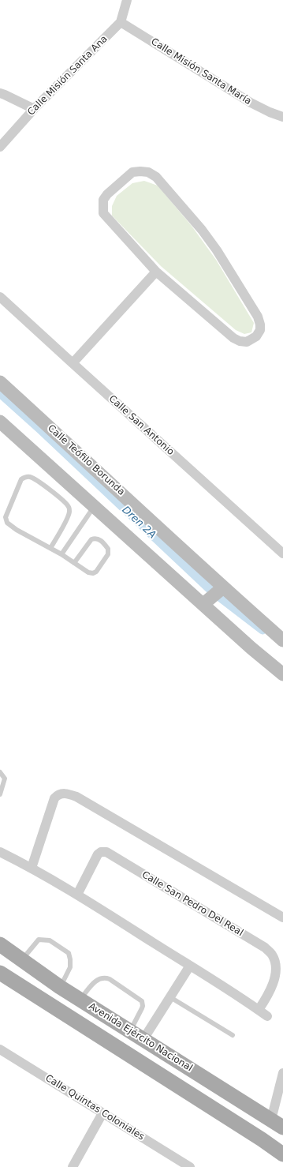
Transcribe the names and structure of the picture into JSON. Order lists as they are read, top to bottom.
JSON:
{
  "streets": {
    "main road": ["Calle Teófilo Borunda", "Avenida Ejército Nacional"],
    "street": [
      "Calle Misión Santa María",
      "Calle Misión Santa Ana",
      "Calle San Antonio",
      "Calle San Pedro Del Real",
      "Calle Quintas Coloniales"
    ]
  },
  "crossings": [
    ["Calle Misión Santa María", "Calle Misión Santa Ana"]
  ],
  "water": ["Dren 2A"]
}
